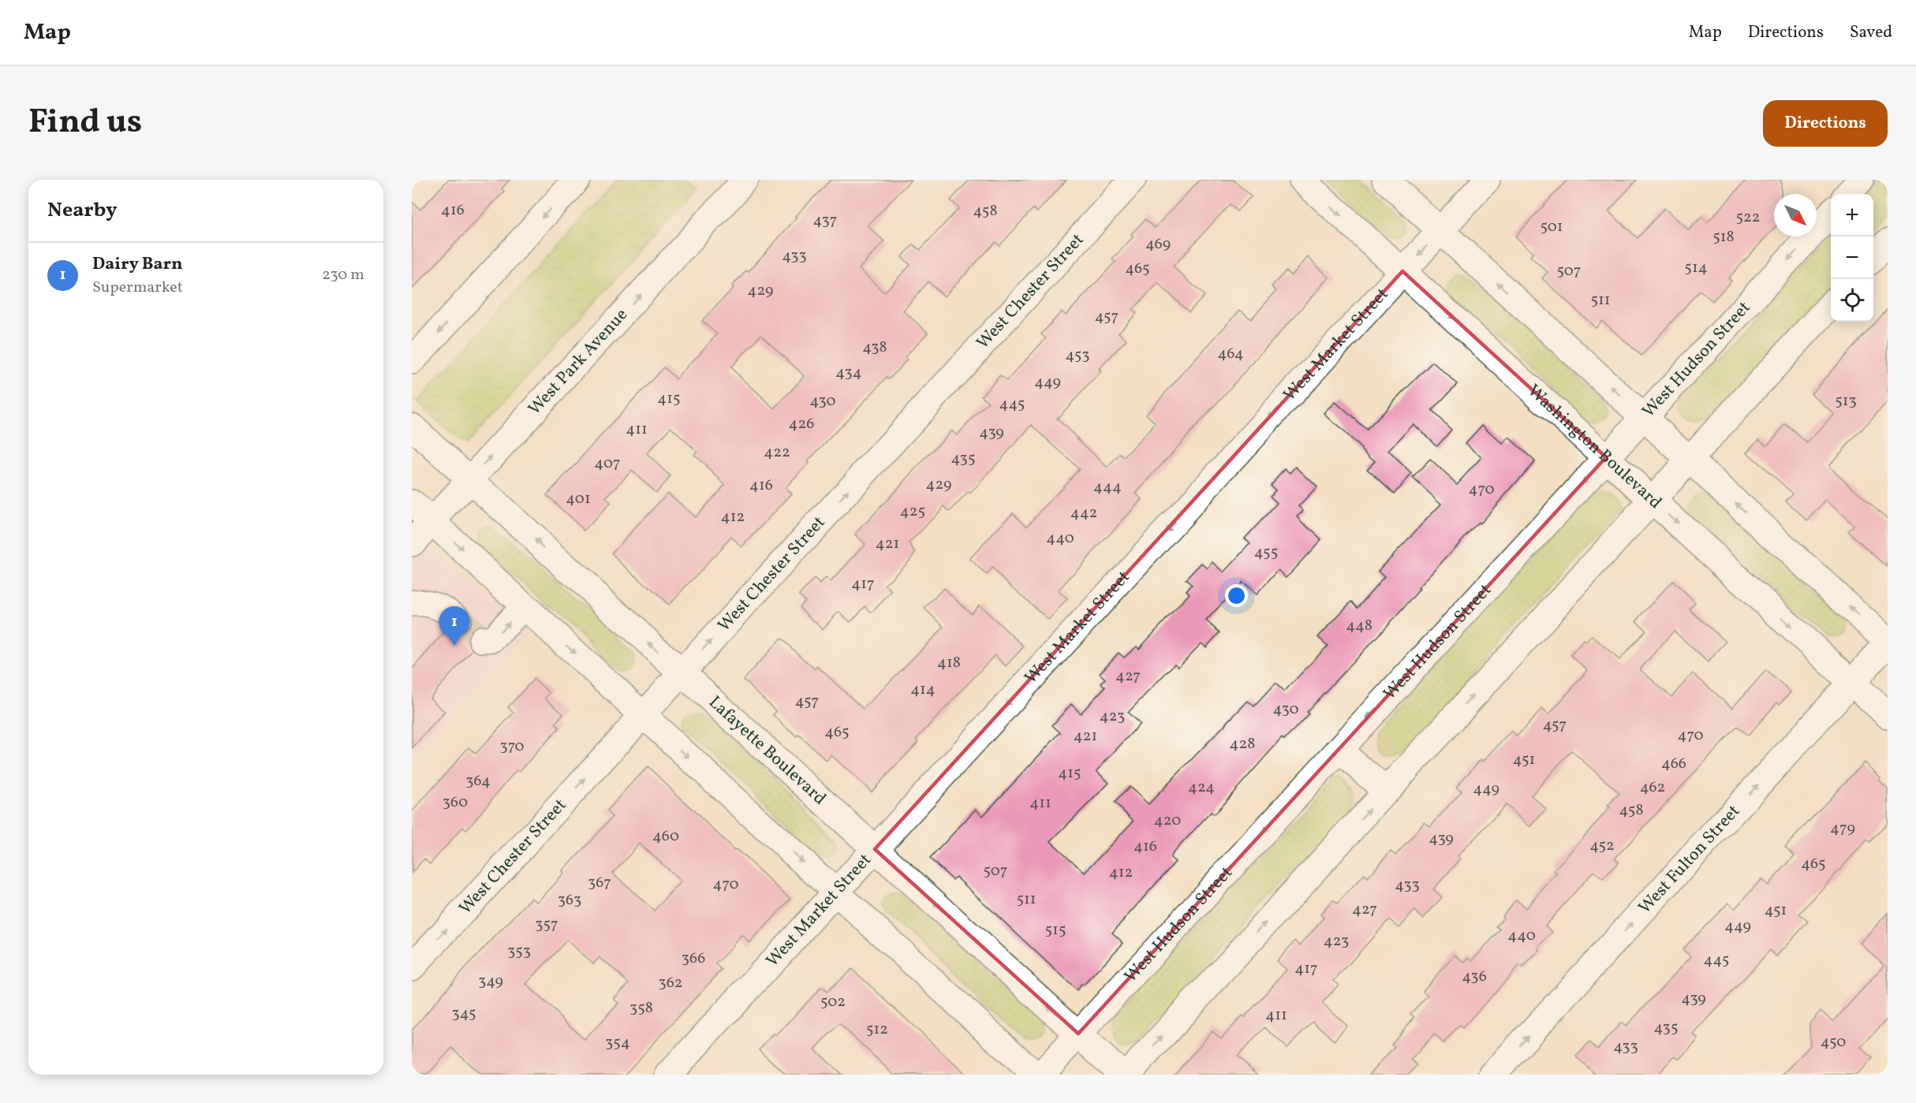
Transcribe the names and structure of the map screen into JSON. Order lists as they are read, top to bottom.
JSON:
{
  "streets": {
    "main road": [
      "West Chester Street",
      "West Market Street",
      "West Hudson Street",
      "West Park Avenue",
      "Washington Boulevard",
      "Lafayette Boulevard",
      "West Fulton Street"
    ]
  },
  "crossings": [
    ["West Chester Street", "Lafayette Boulevard"],
    ["West Market Street", "Washington Boulevard"],
    ["West Market Street", "Lafayette Boulevard"],
    ["West Hudson Street", "Washington Boulevard"],
    ["West Hudson Street", "Lafayette Boulevard"],
    ["West Park Avenue", "Lafayette Boulevard"],
    ["Washington Boulevard", "West Fulton Street"]
  ],
  "one_way": ["West Chester Street", "West Market Street", "West Fulton Street"],
  "house_numbers": [
    "416",
    "458",
    "522",
    "437",
    "501",
    "518",
    "469",
    "433",
    "514",
    "465",
    "507",
    "429",
    "511",
    "457",
    "438",
    "464",
    "453",
    "434",
    "449",
    "415",
    "430",
    "513",
    "445",
    "426",
    "411",
    "439",
    "422",
    "435",
    "407",
    "429",
    "416",
    "444",
    "470",
    "401",
    "425",
    "442",
    "412",
    "440",
    "421",
    "455",
    "417",
    "448",
    "418",
    "427",
    "414",
    "457",
    "430",
    "423",
    "457",
    "465",
    "470",
    "421",
    "428",
    "370",
    "451",
    "466",
    "415",
    "364",
    "424",
    "462",
    "449",
    "360",
    "411",
    "458",
    "420",
    "479",
    "460",
    "439",
    "452",
    "416",
    "465",
    "507",
    "412",
    "367",
    "470",
    "433",
    "511",
    "363",
    "427",
    "451",
    "357",
    "449",
    "515",
    "440",
    "423",
    "353",
    "366",
    "445",
    "417",
    "436",
    "349",
    "362",
    "439",
    "502",
    "358",
    "345",
    "411",
    "435",
    "512",
    "450",
    "354",
    "433"
  ],
  "north": "bottom right",
  "page": {
    "header": "Map",
    "nav": ["Map", "Directions", "Saved"],
    "title": "Find us",
    "buttons": "Directions",
    "heading": "Nearby",
    "map_buttons": ["+", "−"],
    "list": [
      {
        "mark": "1",
        "name": "Dairy Barn",
        "note": "Supermarket",
        "value": "230 m"
      }
    ],
    "pins": "1"
  }
}
